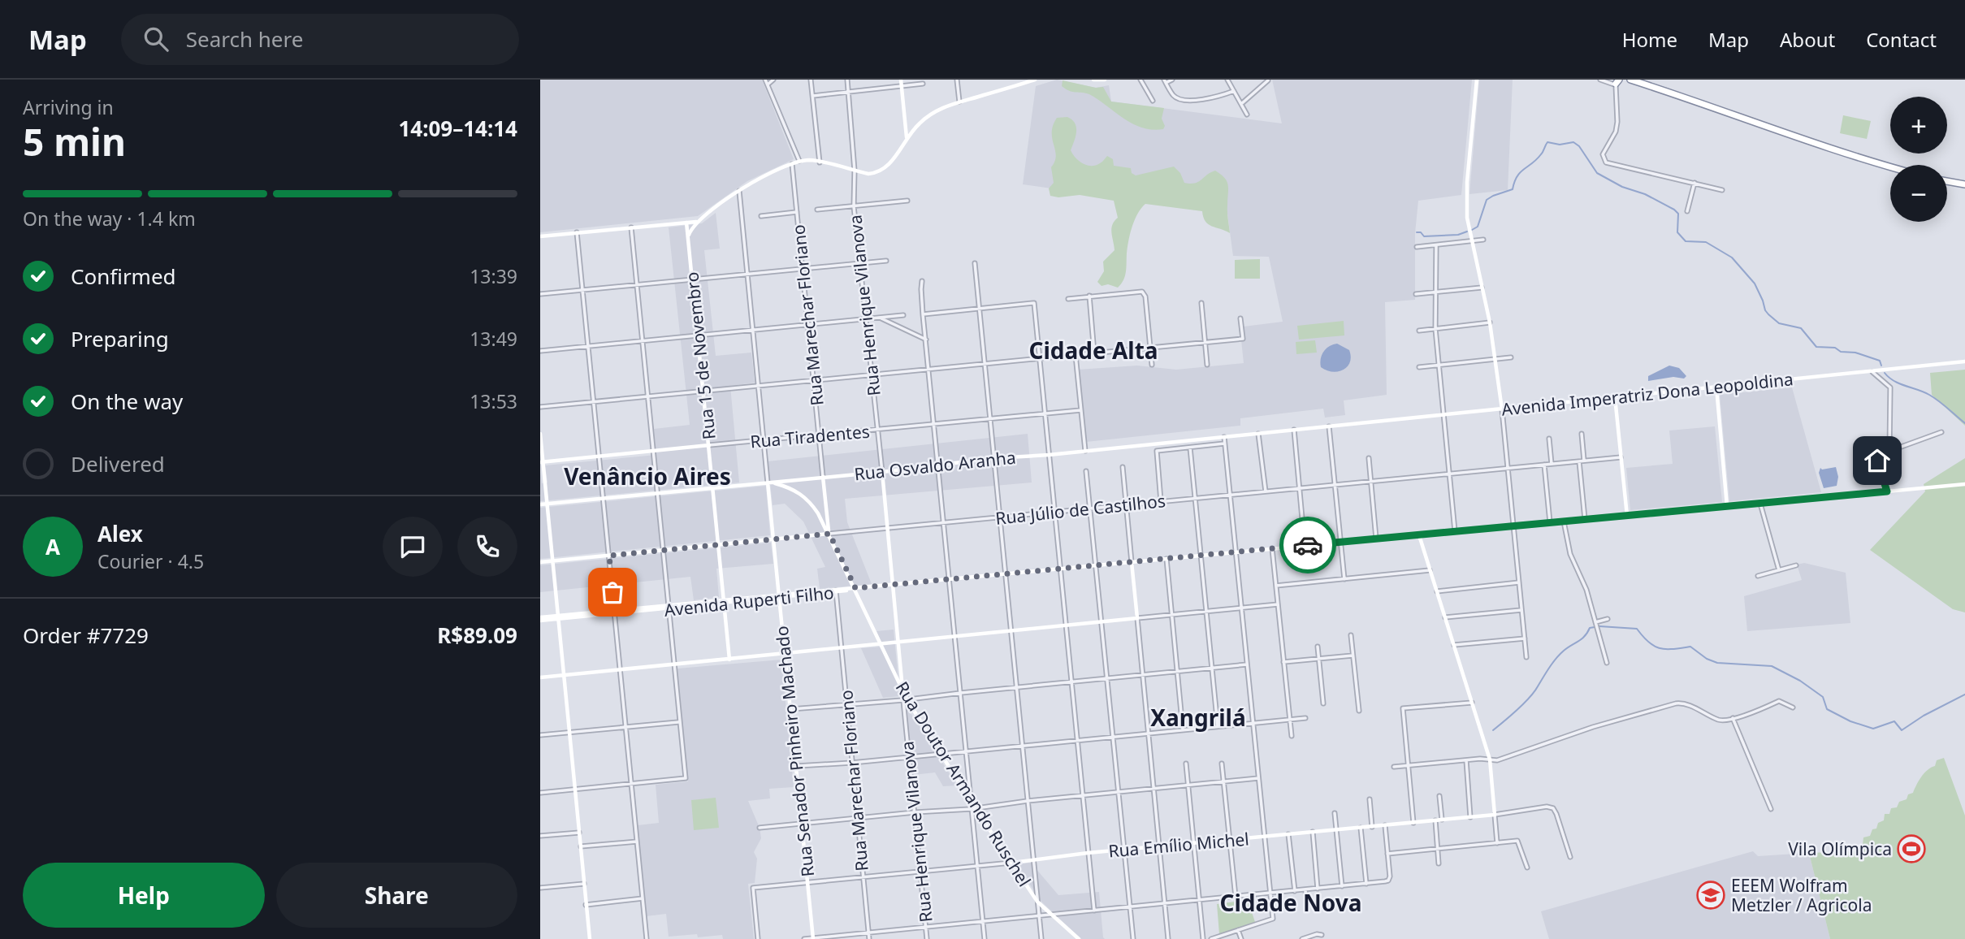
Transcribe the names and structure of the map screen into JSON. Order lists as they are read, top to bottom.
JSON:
{
  "streets": {
    "main road": [
      "Rua Henrique Vilanova",
      "Rua Marechar Floriano",
      "Rua 15 de Novembro",
      "Avenida Imperatriz Dona Leopoldina",
      "Rua Tiradentes",
      "Rua Osvaldo Aranha",
      "Rua Júlio de Castilhos",
      "Avenida Ruperti Filho",
      "Rua Senador Pinheiro Machado",
      "Rua Doutor Armando Ruschel",
      "Rua Emílio Michel"
    ]
  },
  "crossings": [
    ["Rua Henrique Vilanova", "Rua Tiradentes"],
    ["Rua Henrique Vilanova", "Rua Osvaldo Aranha"],
    ["Rua Henrique Vilanova", "Rua Júlio de Castilhos"],
    ["Rua Henrique Vilanova", "Avenida Ruperti Filho"],
    ["Rua Henrique Vilanova", "Rua Doutor Armando Ruschel"],
    ["Rua Henrique Vilanova", "Rua Emílio Michel"],
    ["Rua Marechar Floriano", "Rua Tiradentes"],
    ["Rua Marechar Floriano", "Rua Osvaldo Aranha"],
    ["Rua Marechar Floriano", "Rua Júlio de Castilhos"],
    ["Rua Marechar Floriano", "Avenida Ruperti Filho"],
    ["Rua Marechar Floriano", "Rua Doutor Armando Ruschel"],
    ["Rua Marechar Floriano", "Rua Emílio Michel"],
    ["Rua 15 de Novembro", "Rua Tiradentes"],
    ["Rua 15 de Novembro", "Rua Osvaldo Aranha"],
    ["Rua 15 de Novembro", "Rua Júlio de Castilhos"],
    ["Rua 15 de Novembro", "Avenida Ruperti Filho"],
    ["Avenida Imperatriz Dona Leopoldina", "Rua Osvaldo Aranha"],
    ["Rua Tiradentes", "Rua Senador Pinheiro Machado"],
    ["Rua Osvaldo Aranha", "Rua Senador Pinheiro Machado"],
    ["Rua Osvaldo Aranha", "Rua Doutor Armando Ruschel"],
    ["Rua Júlio de Castilhos", "Rua Senador Pinheiro Machado"],
    ["Rua Júlio de Castilhos", "Rua Doutor Armando Ruschel"],
    ["Avenida Ruperti Filho", "Rua Senador Pinheiro Machado"],
    ["Avenida Ruperti Filho", "Rua Doutor Armando Ruschel"],
    ["Rua Senador Pinheiro Machado", "Rua Doutor Armando Ruschel"],
    ["Rua Senador Pinheiro Machado", "Rua Emílio Michel"],
    ["Rua Doutor Armando Ruschel", "Rua Emílio Michel"]
  ],
  "districts": [
    "Cidade Alta",
    "Venâncio Aires",
    "Xangrilá",
    "Cidade Nova"
  ],
  "places": {
    "sports": ["Vila Olímpica"],
    "school or university": ["EEEM Wolfram Metzler / Agricola"]
  },
  "page": {
    "header": "Map",
    "search": "Search here",
    "nav": [
      "Home",
      "Map",
      "About",
      "Contact"
    ],
    "heading": ["5 min", "Arriving in", "14:09–14:14"],
    "panel": [
      "Alex",
      "Courier · 4.5",
      "Order #7729",
      "R$89.09"
    ],
    "map_buttons": ["+", "−"],
    "bar": "On the way · 1.4 km",
    "list": [
      ["Confirmed", "13:39"],
      ["Preparing", "13:49"],
      ["On the way", "13:53"],
      "Delivered"
    ],
    "round": "A",
    "buttons": ["Help", "Share"]
  }
}
